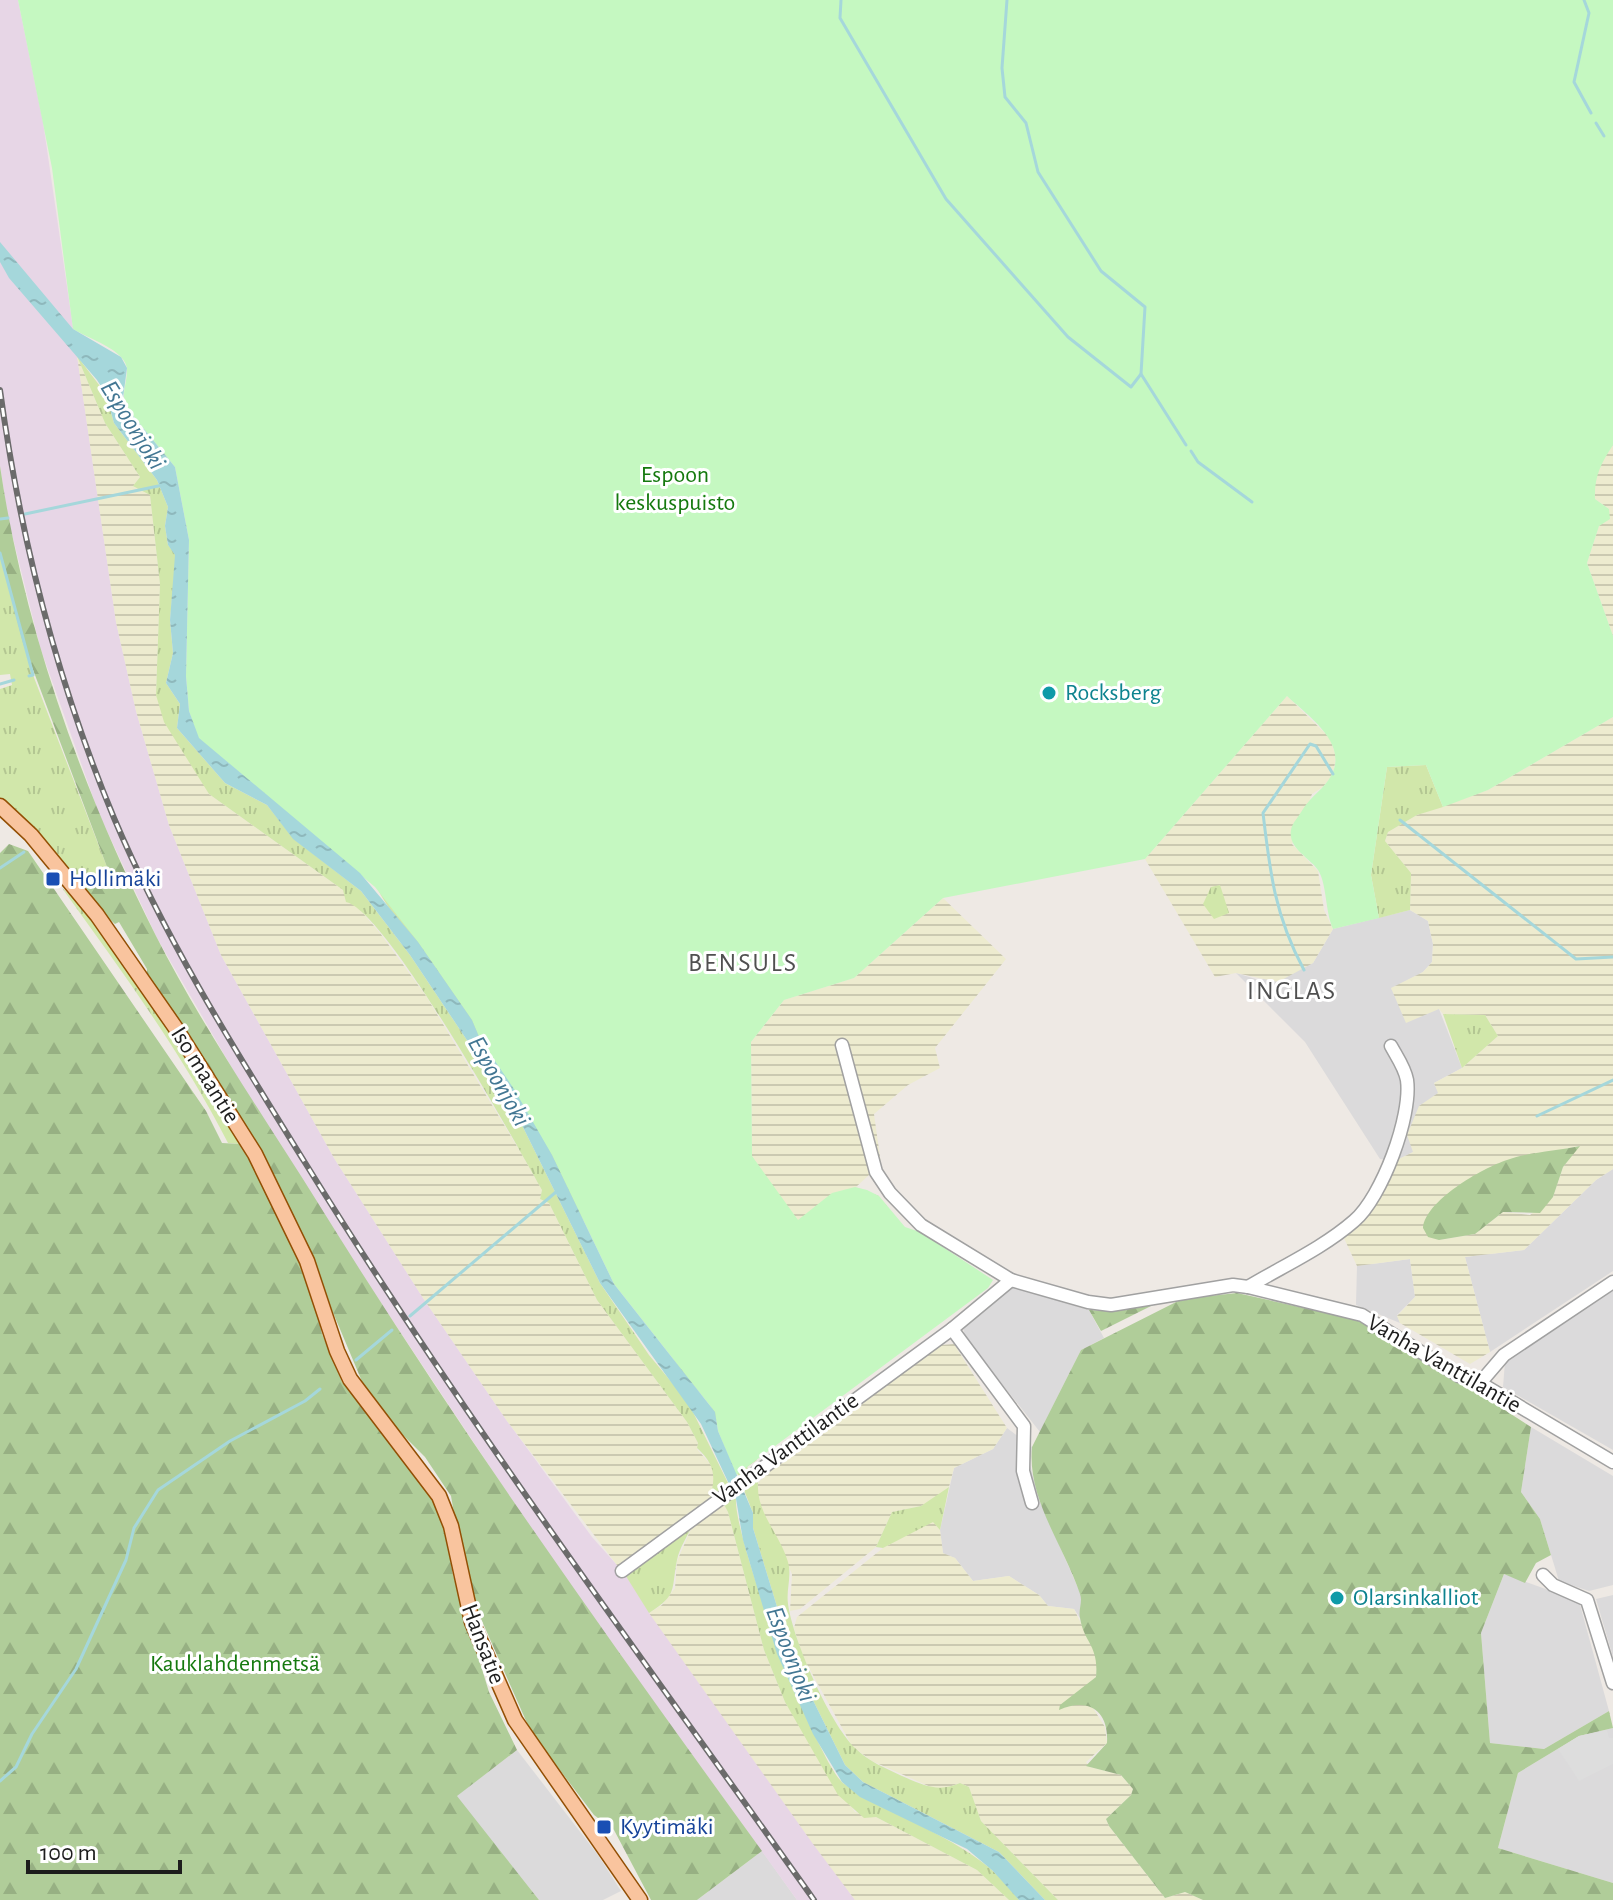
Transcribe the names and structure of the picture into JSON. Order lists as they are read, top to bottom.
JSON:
{
  "streets": {
    "main road": ["Iso maantie", "Hansatie"],
    "street": ["Vanha Vanttilantie"]
  },
  "crossings": [
    ["Iso maantie", "Hansatie"]
  ],
  "districts": ["BENSULS", "INGLAS"],
  "water": ["Espoonjoki"],
  "parks": ["Espoon keskuspuisto", "Kauklahdenmetsä"],
  "places": {
    "other": ["Rocksberg", "Olarsinkalliot"],
    "transit": ["Hollimäki", "Kyytimäki"]
  },
  "scale_bar": "100 m"
}
